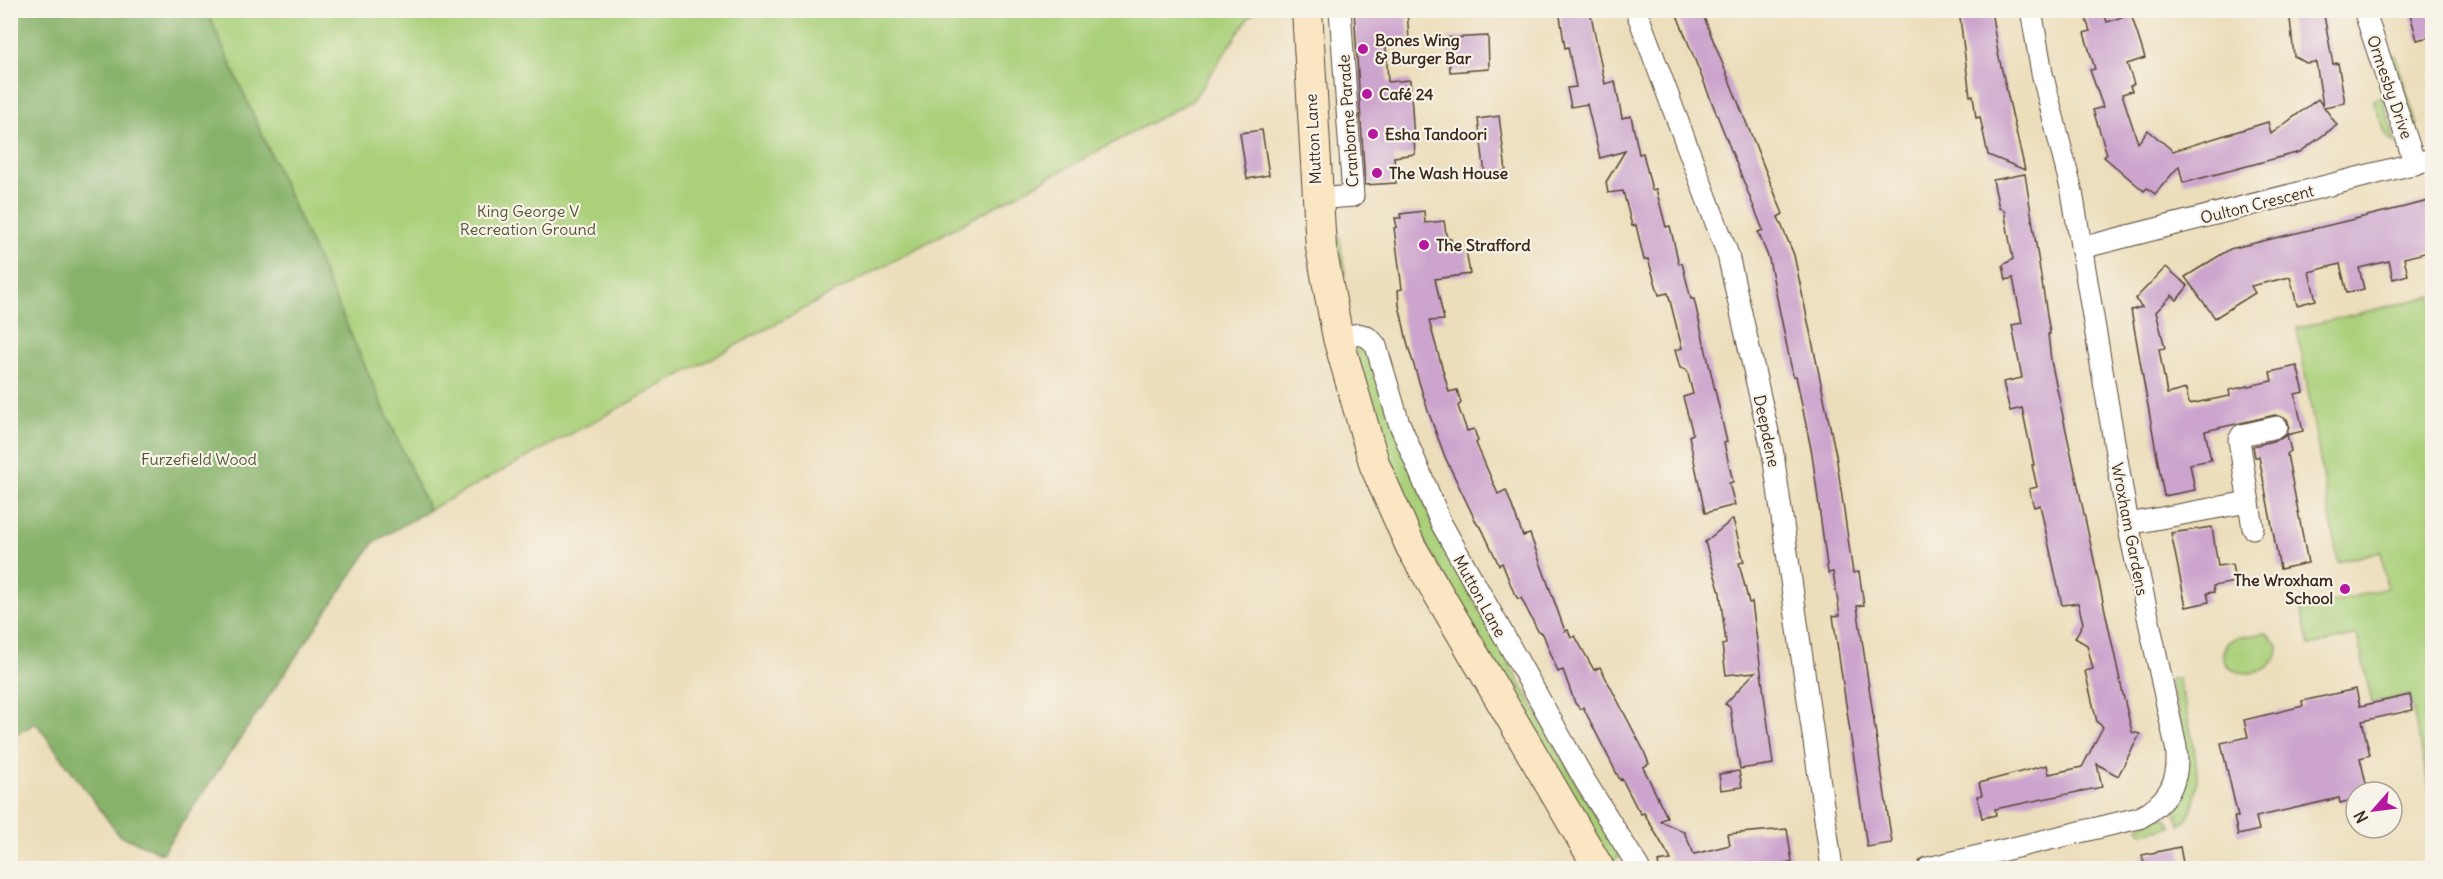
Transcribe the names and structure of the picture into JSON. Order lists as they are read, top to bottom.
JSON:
{
  "streets": {
    "main road": ["Mutton Lane"],
    "street": [
      "Ormesby Drive",
      "Cranborne Parade",
      "Oulton Crescent",
      "Deepdene",
      "Wroxham Gardens"
    ]
  },
  "crossings": [
    ["Ormesby Drive", "Oulton Crescent"],
    ["Cranborne Parade", "Mutton Lane"],
    ["Oulton Crescent", "Wroxham Gardens"]
  ],
  "parks": ["King George V Recreation Ground", "Furzefield Wood"],
  "places": [
    "Bones Wing & Burger Bar",
    "Café 24",
    "Esha Tandoori",
    "The Wash House",
    "The Strafford",
    "The Wroxham School"
  ],
  "north": "bottom left"
}
